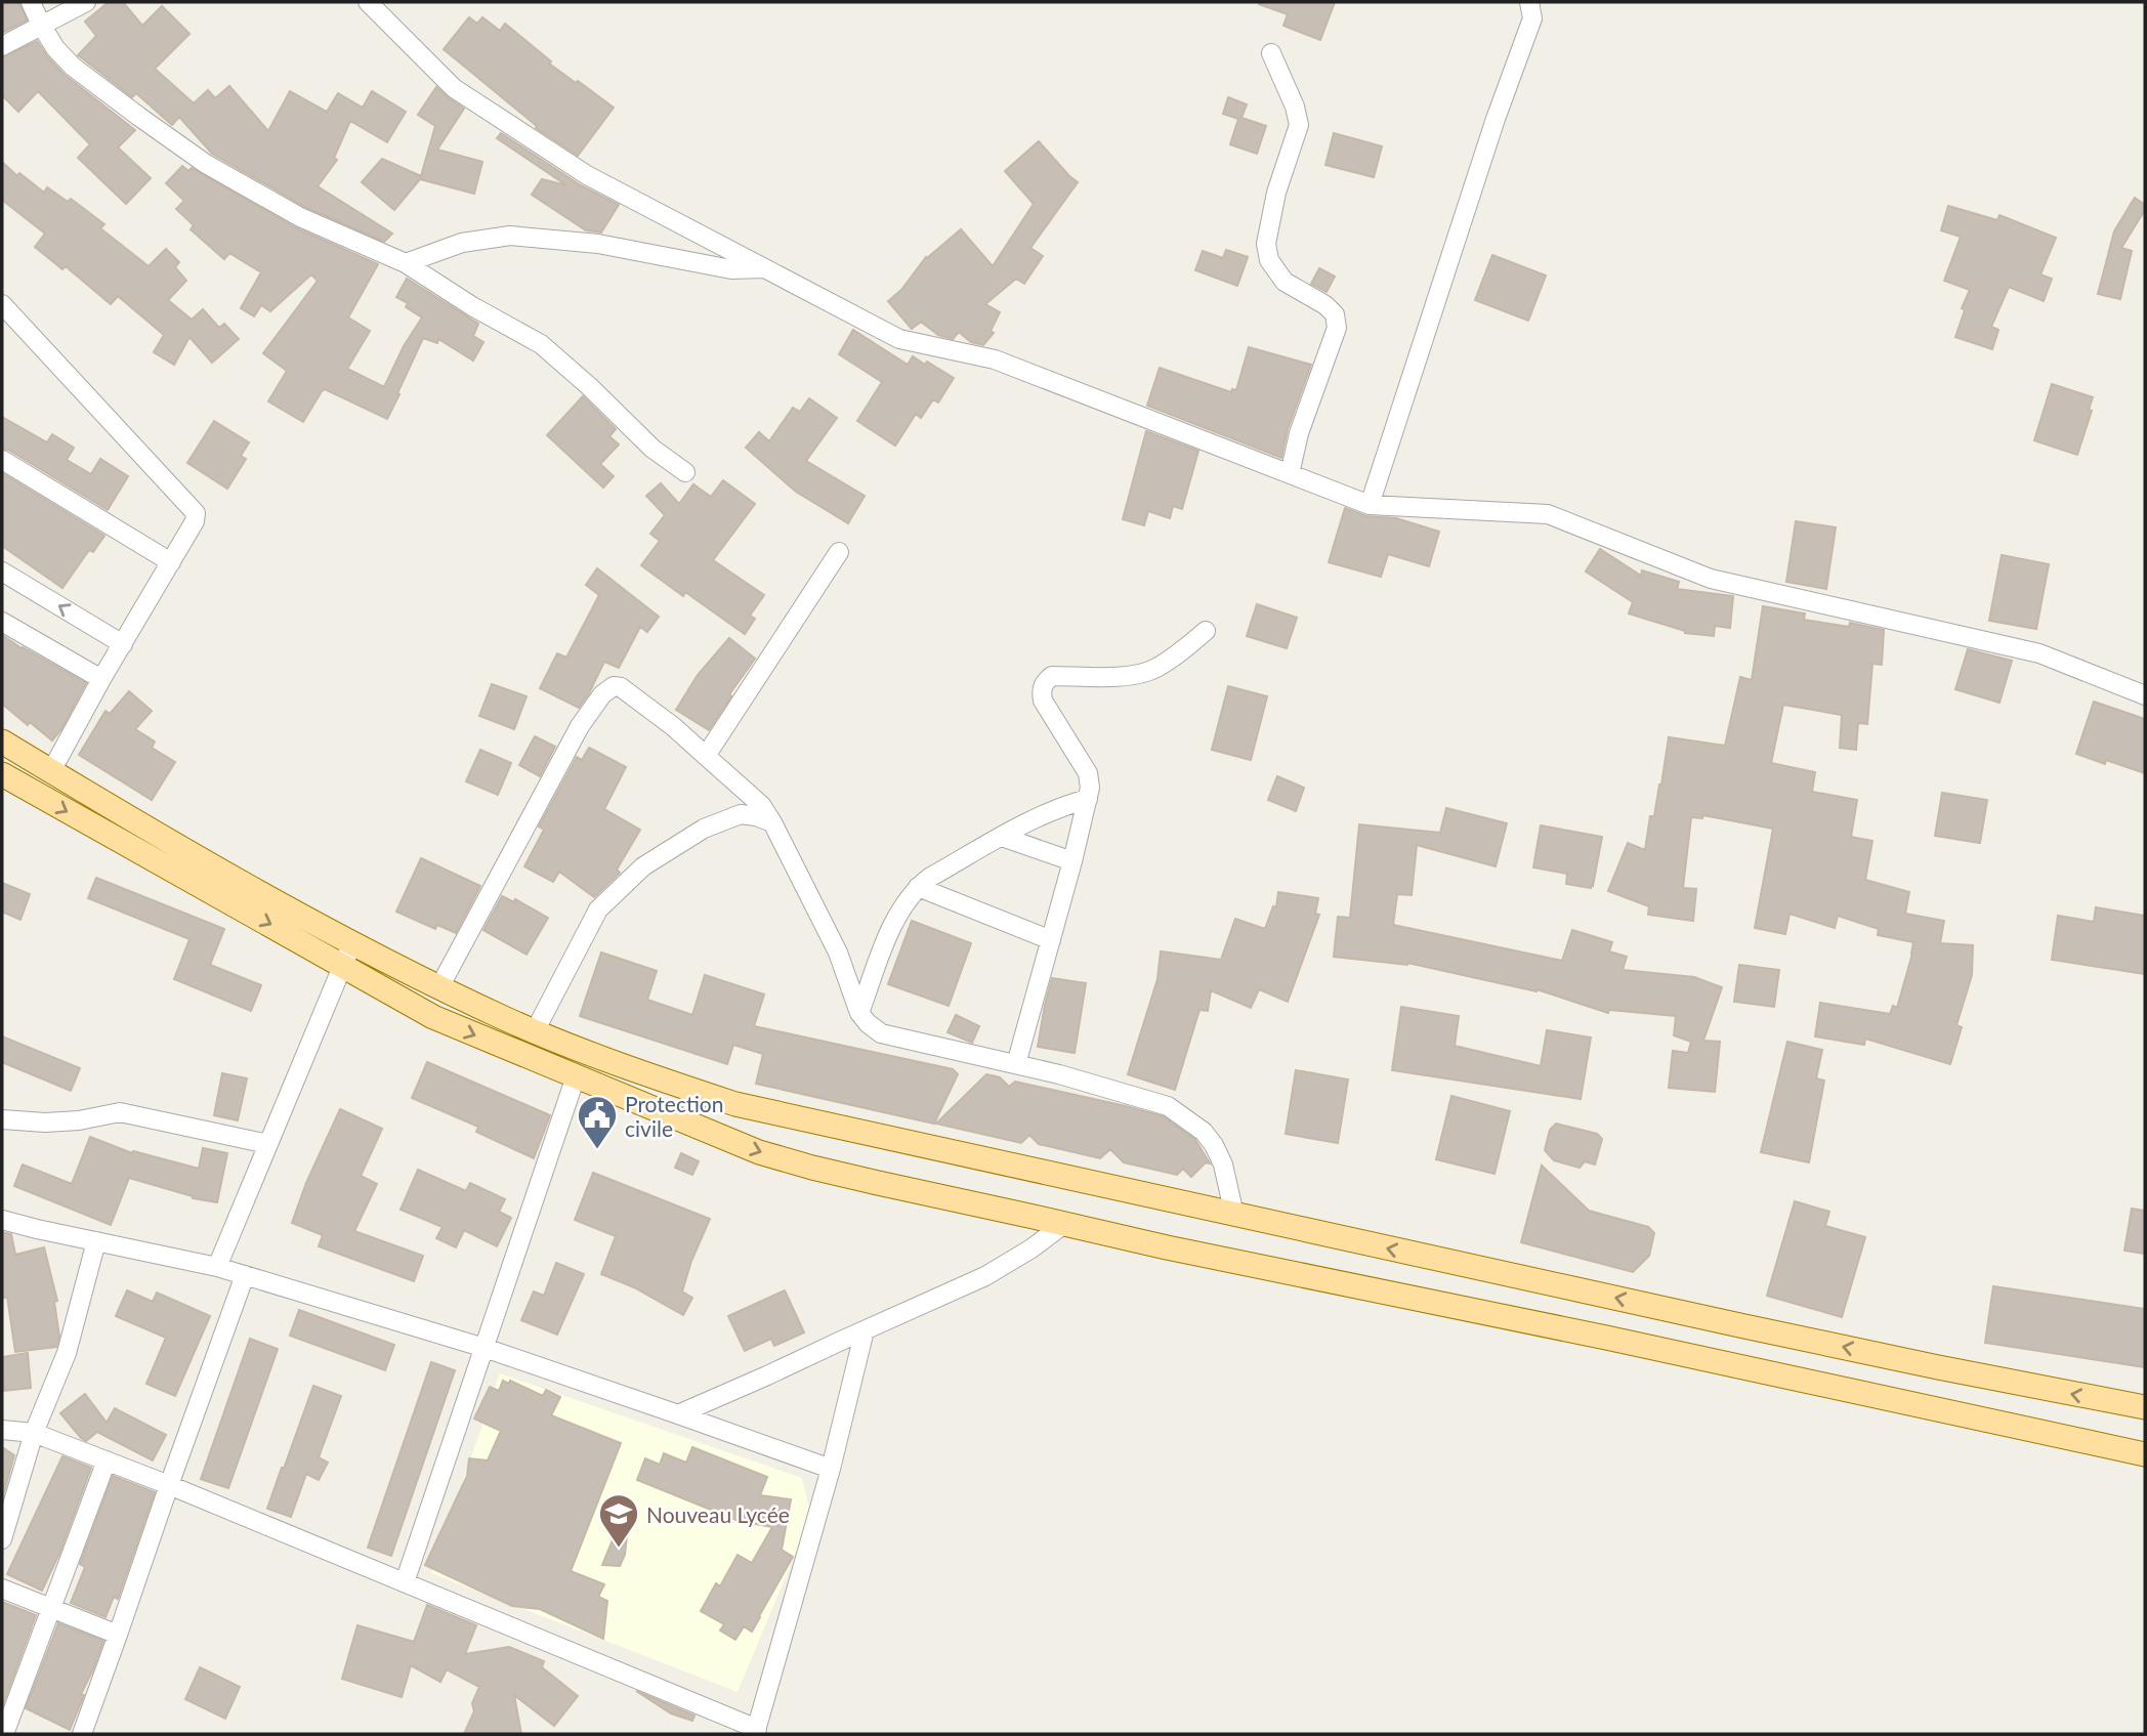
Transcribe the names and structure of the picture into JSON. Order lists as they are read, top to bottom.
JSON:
{
  "places": {
    "public building": ["Protection civile"],
    "school or university": ["Nouveau Lycée"]
  }
}
